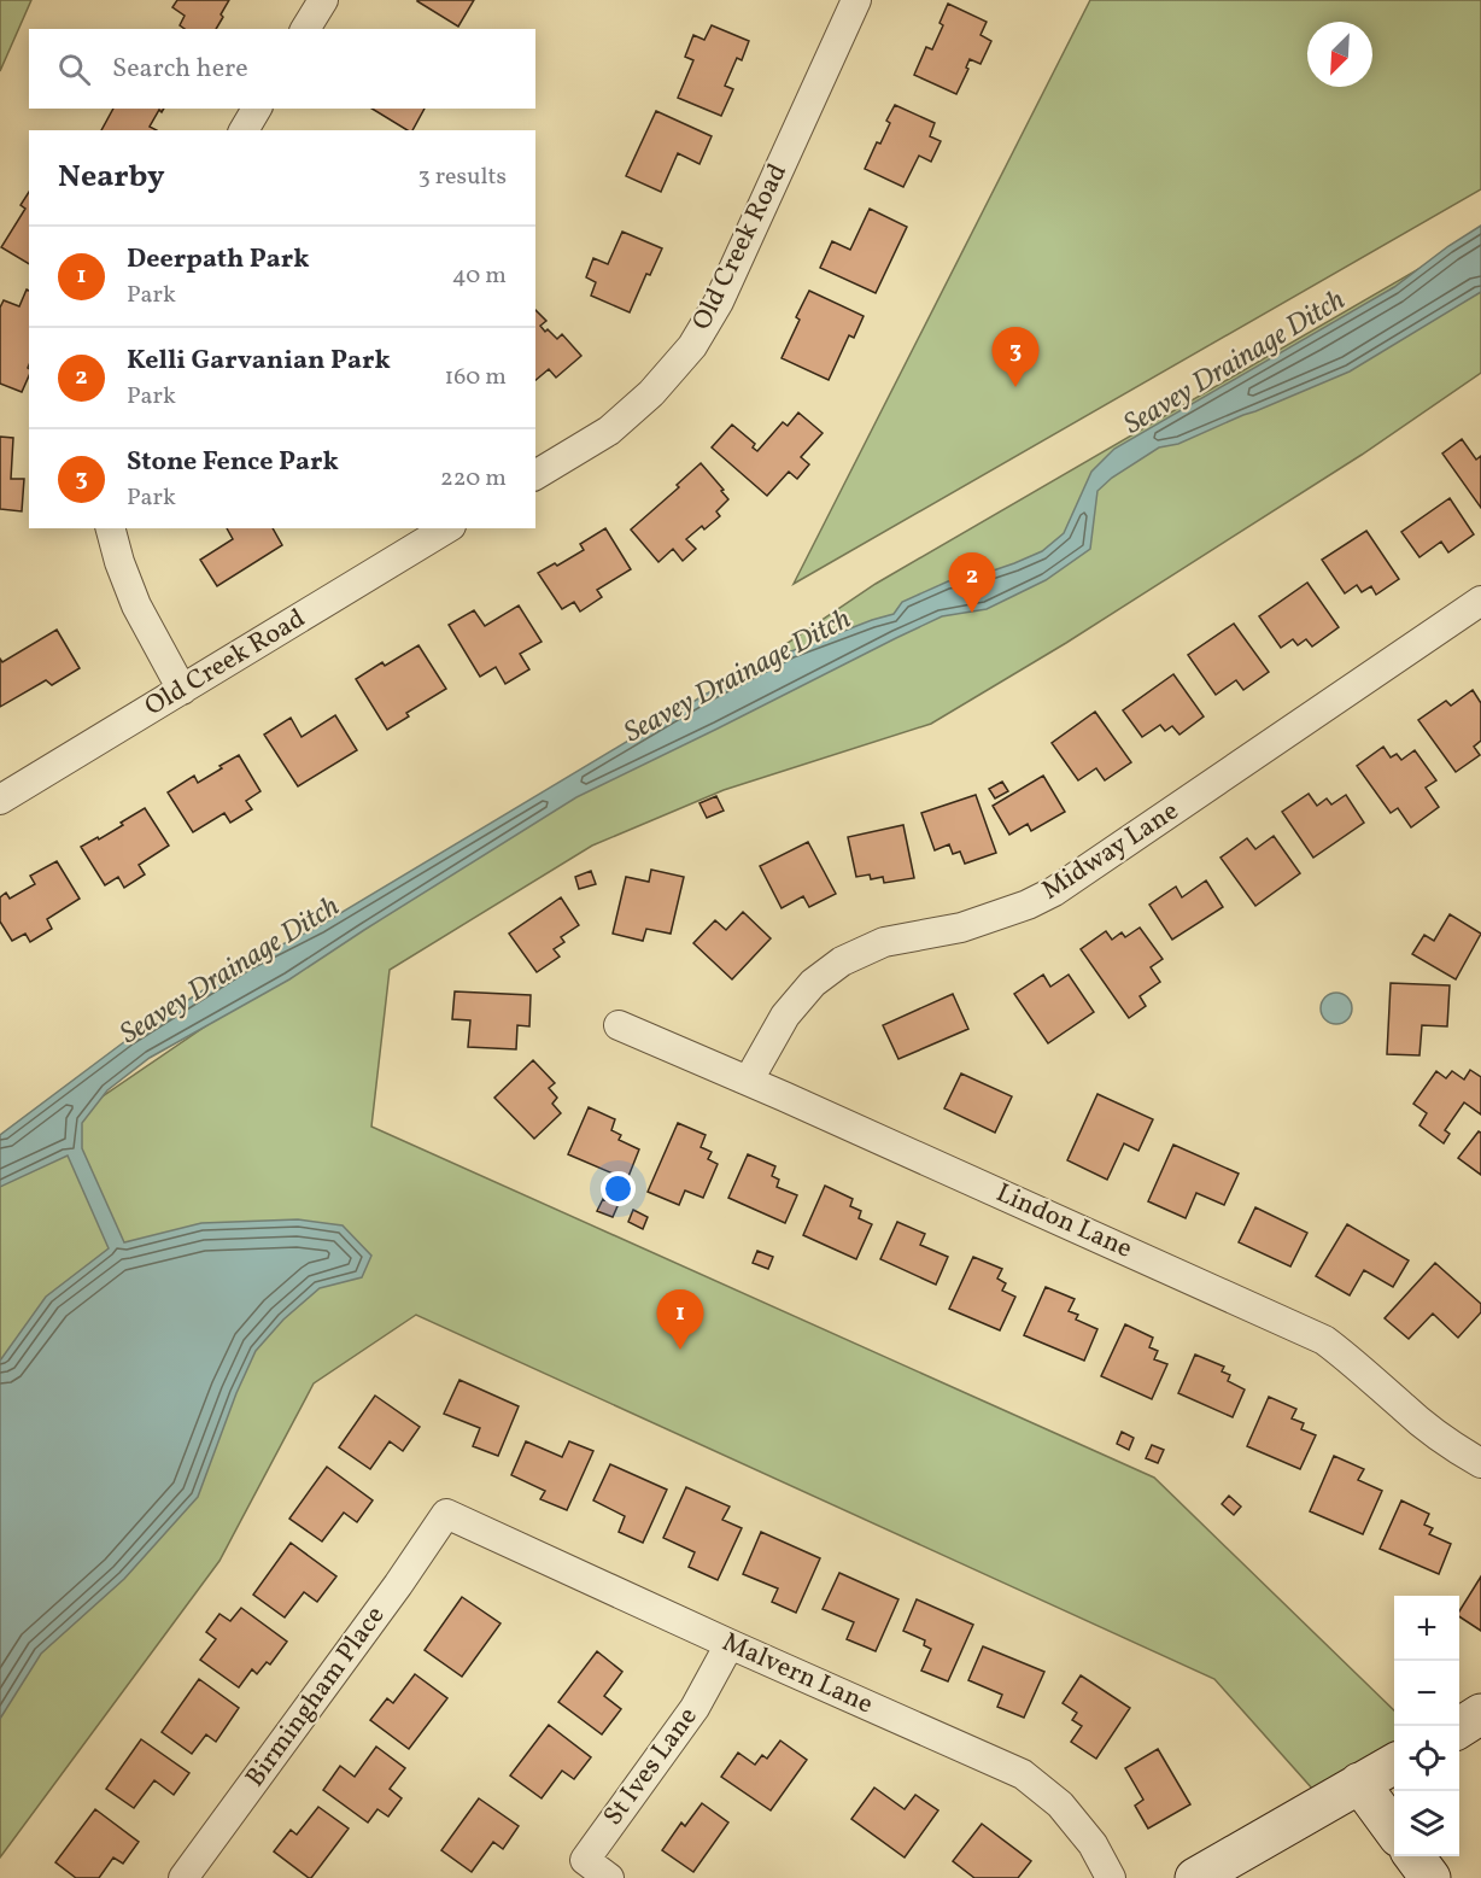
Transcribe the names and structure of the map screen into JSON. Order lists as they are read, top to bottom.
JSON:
{
  "streets": {
    "street": [
      "Old Creek Road",
      "Midway Lane",
      "Lindon Lane",
      "Malvern Lane",
      "Birmingham Place",
      "St Ives Lane"
    ]
  },
  "crossings": [
    ["Midway Lane", "Lindon Lane"],
    ["Malvern Lane", "Birmingham Place"],
    ["Malvern Lane", "St Ives Lane"]
  ],
  "water": ["Seavey Drainage Ditch"],
  "north": "bottom left",
  "page": {
    "search": "Search here",
    "heading": ["Nearby", "3 results"],
    "list": [
      {
        "mark": "1",
        "name": "Deerpath Park",
        "note": "Park",
        "value": "40 m"
      },
      {
        "mark": "2",
        "name": "Kelli Garvanian Park",
        "note": "Park",
        "value": "160 m"
      },
      {
        "mark": "3",
        "name": "Stone Fence Park",
        "note": "Park",
        "value": "220 m"
      }
    ],
    "pins": ["3", "2", "1"],
    "map_buttons": ["+", "−"]
  }
}
